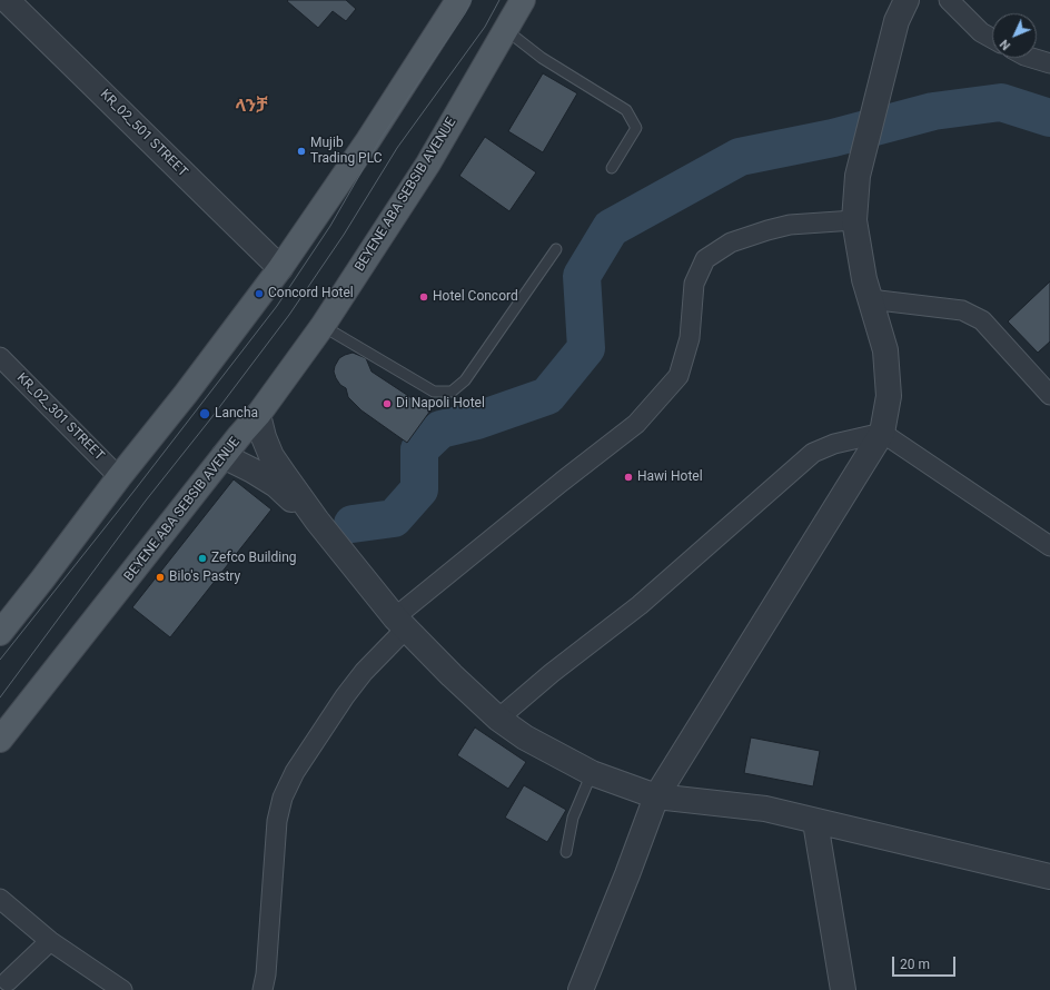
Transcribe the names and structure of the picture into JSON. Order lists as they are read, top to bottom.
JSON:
{
  "streets": {
    "main road": ["BEYENE ABA SEBSIB AVENUE"],
    "street": ["KR_02_501 STREET", "KR_02_301 STREET"]
  },
  "districts": ["ላንቻ"],
  "places": [
    "Mujib Trading PLC",
    "Concord Hotel",
    "Hotel Concord",
    "Di Napoli Hotel",
    "Lancha",
    "Hawi Hotel",
    "Zefco Building",
    "Bilo's Pastry"
  ],
  "scale_bar": "20 m",
  "north": "bottom left"
}
